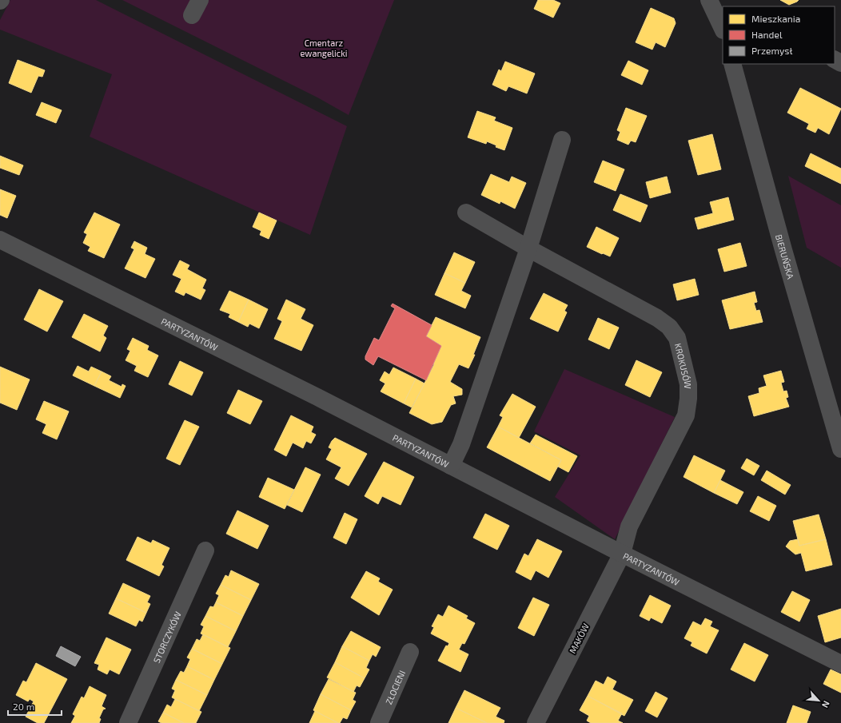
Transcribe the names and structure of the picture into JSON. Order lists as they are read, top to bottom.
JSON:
{
  "streets": {
    "street": [
      "BIERUŃSKA",
      "PARTYZANTÓW",
      "KROKUSÓW",
      "STORCZYKÓW",
      "MAKÓW",
      "ZŁOCIENI"
    ]
  },
  "crossings": [
    ["PARTYZANTÓW", "KROKUSÓW"],
    ["PARTYZANTÓW", "MAKÓW"],
    ["KROKUSÓW", "MAKÓW"]
  ],
  "parks": ["Cmentarz ewangelicki"],
  "legend": ["Mieszkania", "Handel", "Przemysł"],
  "scale_bar": "20 m",
  "north": "bottom right"
}
